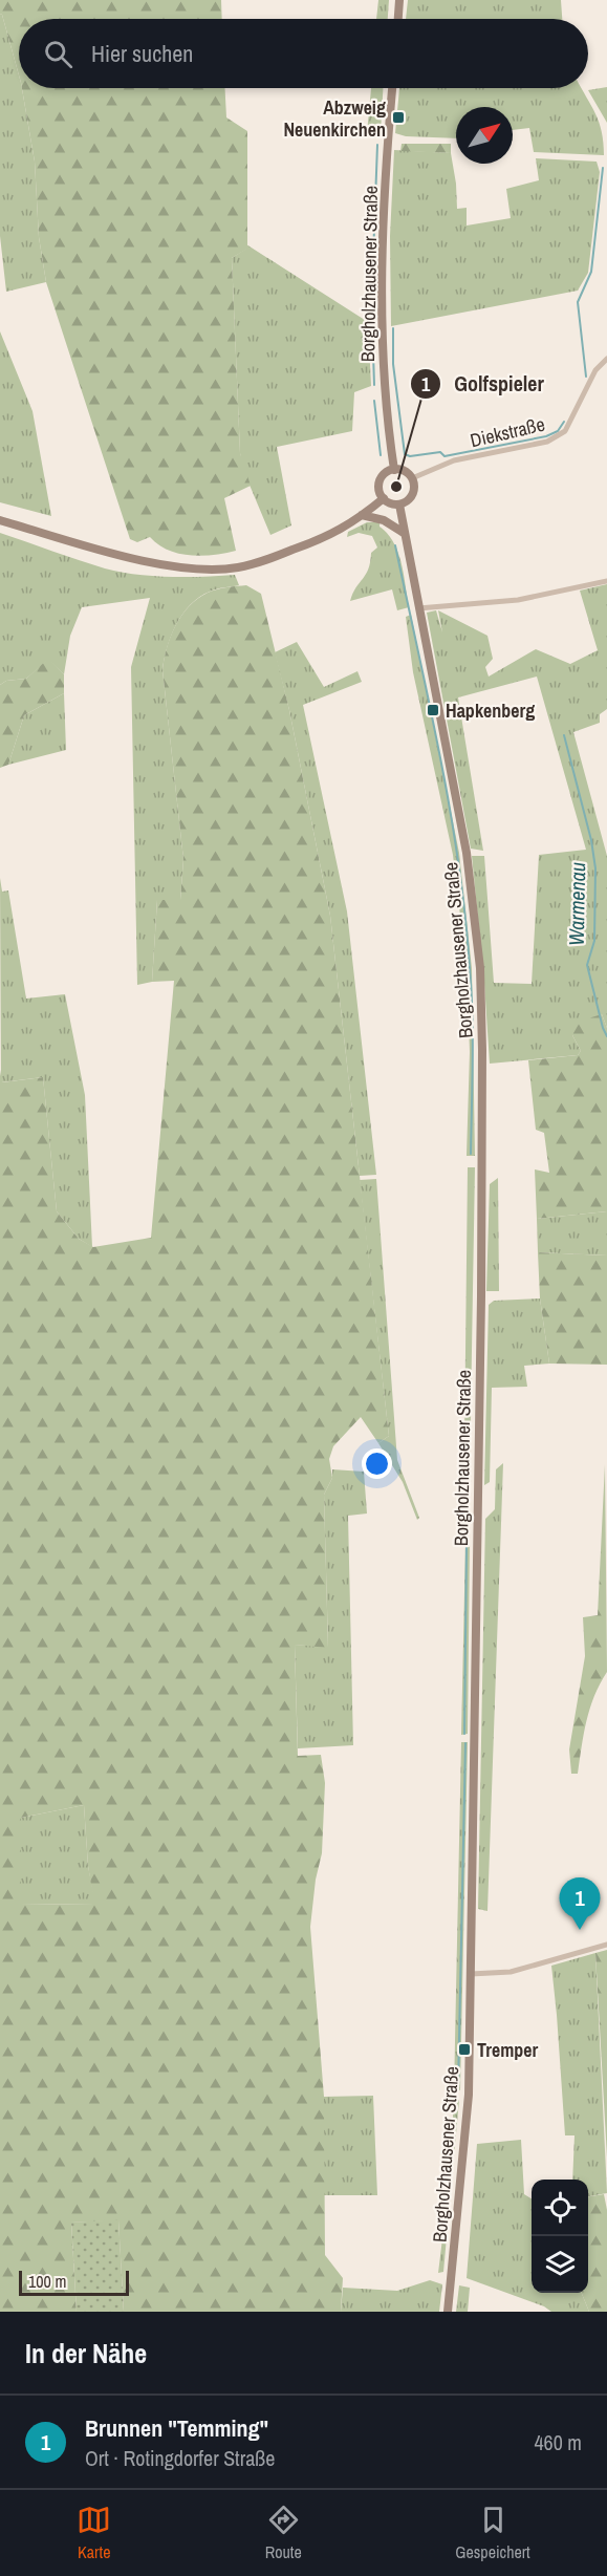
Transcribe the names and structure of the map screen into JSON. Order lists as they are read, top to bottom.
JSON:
{
  "streets": {
    "main road": ["Borgholzhausener Straße"],
    "street": ["Diekstraße"]
  },
  "crossings": [
    ["Borgholzhausener Straße", "Diekstraße"]
  ],
  "water": ["Warmenau"],
  "places": {
    "transit": ["Abzweig Neuenkirchen", "Hapkenberg", "Tremper"],
    "other": ["Golfspieler"]
  },
  "scale_bar": "100 m",
  "north": "top right",
  "page": {
    "search": "Hier suchen",
    "pins": "1",
    "scale": "100 m",
    "heading": "In der Nähe",
    "list": [
      {
        "mark": "1",
        "name": "Brunnen \"Temming\"",
        "note": "Ort · Rotingdorfer Straße",
        "value": "460 m"
      }
    ],
    "nav": ["Karte", "Route", "Gespeichert"]
  }
}
